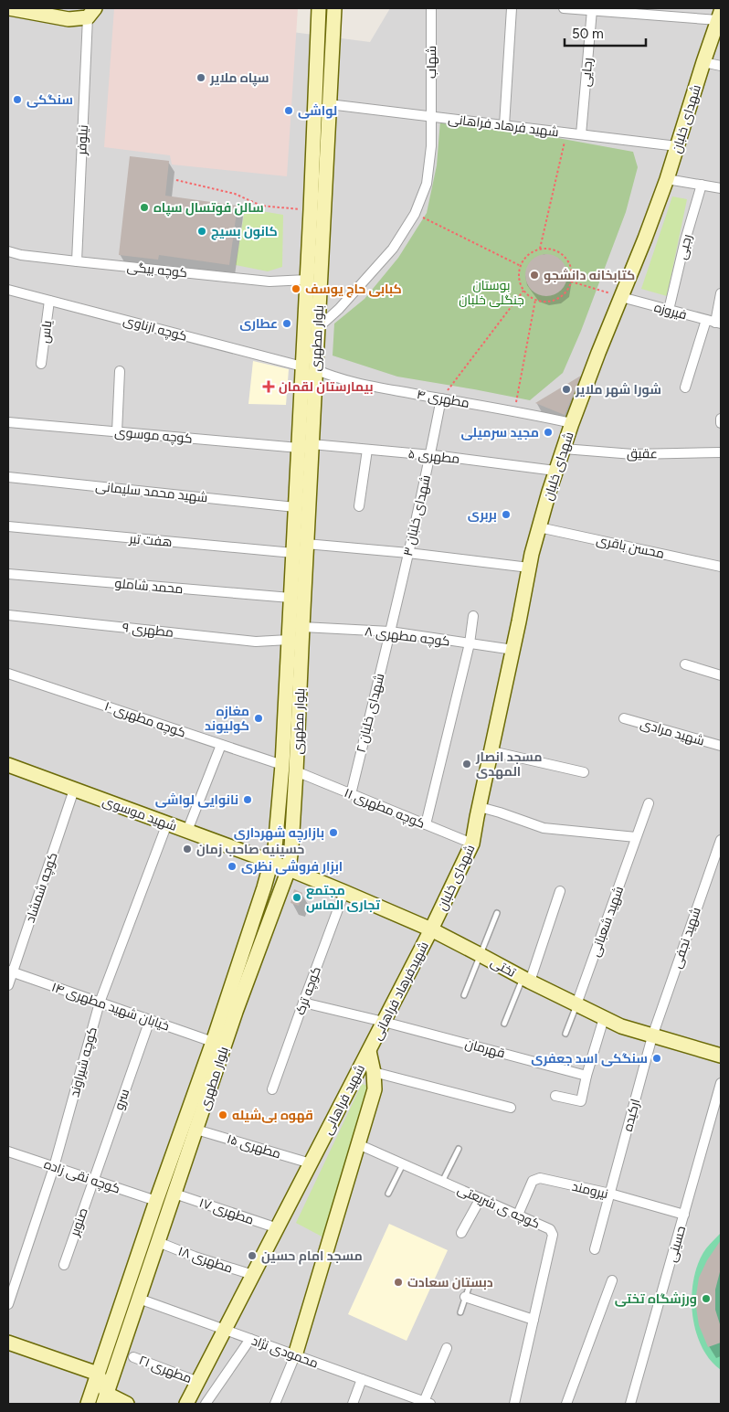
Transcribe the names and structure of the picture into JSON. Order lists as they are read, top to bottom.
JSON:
{
  "streets": {
    "main road": [
      "شهدای خلبان",
      "بلوار مطهری",
      "شهید موسوی",
      "تختی",
      "شهیدفرهاد فراهانی",
      "شهید فراهانی"
    ],
    "street": [
      "شهاب",
      "رجایی",
      "شهید فرهاد فراهانی",
      "نیلوفر",
      "رجبی",
      "کوچه بیگی",
      "فیروزه",
      "کوچه ازناوی",
      "یاس",
      "مطهری ۴",
      "کوچه موسوی",
      "عقیق",
      "مطهری ۵",
      "شهید محمد سلیمانی",
      "شهدای خلبان ۳",
      "هفت تیر",
      "محسن باقری",
      "محمد شاملو",
      "مطهری ۹",
      "کوچه مطهری ۸",
      "شهدای خلبان ۲",
      "کوچه مطهری ۱۰",
      "شهید مرادی",
      "کوچه مطهری ۱۱",
      "کوچه شمشاد",
      "شهید شعبانی",
      "شهید نجفی",
      "کوچه ترک",
      "خیابان شهید مطهری ۱۴",
      "قهرمان",
      "کوچه شیراوند",
      "سرو",
      "ارکیده",
      "مطهری ۱۵",
      "کوچه نقی زاده",
      "نیرومند",
      "کوچه ی شریعتی",
      "مطهری ۱۷",
      "صنوبر",
      "حسینی",
      "مطهری ۱۸",
      "محمودی نژاد",
      "مطهری ۲۱"
    ]
  },
  "crossings": [
    ["شهاب", "شهید فرهاد فراهانی"],
    ["شهاب", "بلوار مطهری"],
    ["رجایی", "شهید فرهاد فراهانی"],
    ["شهدای خلبان", "شهید فرهاد فراهانی"],
    ["شهدای خلبان", "فیروزه"],
    ["شهدای خلبان", "مطهری ۴"],
    ["شهدای خلبان", "عقیق"],
    ["شهدای خلبان", "مطهری ۵"],
    ["شهدای خلبان", "محسن باقری"],
    ["شهدای خلبان", "کوچه مطهری ۸"],
    ["شهدای خلبان", "کوچه مطهری ۱۱"],
    ["شهدای خلبان", "تختی"],
    ["شهدای خلبان", "شهیدفرهاد فراهانی"],
    ["شهید فرهاد فراهانی", "بلوار مطهری"],
    ["نیلوفر", "کوچه بیگی"],
    ["رجبی", "فیروزه"],
    ["کوچه بیگی", "بلوار مطهری"],
    ["کوچه ازناوی", "یاس"],
    ["کوچه ازناوی", "بلوار مطهری"],
    ["کوچه ازناوی", "مطهری ۴"],
    ["بلوار مطهری", "مطهری ۴"],
    ["بلوار مطهری", "کوچه موسوی"],
    ["بلوار مطهری", "مطهری ۵"],
    ["بلوار مطهری", "شهید محمد سلیمانی"],
    ["بلوار مطهری", "هفت تیر"],
    ["بلوار مطهری", "محمد شاملو"],
    ["بلوار مطهری", "مطهری ۹"],
    ["بلوار مطهری", "کوچه مطهری ۸"],
    ["بلوار مطهری", "کوچه مطهری ۱۰"],
    ["بلوار مطهری", "کوچه مطهری ۱۱"],
    ["بلوار مطهری", "شهید موسوی"],
    ["بلوار مطهری", "تختی"],
    ["بلوار مطهری", "خیابان شهید مطهری ۱۴"],
    ["بلوار مطهری", "مطهری ۱۵"],
    ["بلوار مطهری", "کوچه نقی زاده"],
    ["بلوار مطهری", "مطهری ۱۷"],
    ["بلوار مطهری", "مطهری ۱۸"],
    ["بلوار مطهری", "محمودی نژاد"],
    ["مطهری ۴", "شهدای خلبان ۳"],
    ["کوچه موسوی", "مطهری ۵"],
    ["مطهری ۵", "شهدای خلبان ۳"],
    ["شهدای خلبان ۳", "کوچه مطهری ۸"],
    ["شهدای خلبان ۳", "شهدای خلبان ۲"],
    ["کوچه مطهری ۸", "شهدای خلبان ۲"],
    ["شهدای خلبان ۲", "کوچه مطهری ۱۱"],
    ["شهید موسوی", "کوچه شمشاد"],
    ["شهید موسوی", "تختی"],
    ["شهید موسوی", "کوچه شیراوند"],
    ["کوچه شمشاد", "خیابان شهید مطهری ۱۴"],
    ["شهید شعبانی", "تختی"],
    ["شهید نجفی", "تختی"],
    ["شهید نجفی", "ارکیده"],
    ["تختی", "کوچه ترک"],
    ["تختی", "شهیدفرهاد فراهانی"],
    ["تختی", "ارکیده"],
    ["کوچه ترک", "قهرمان"],
    ["شهیدفرهاد فراهانی", "قهرمان"],
    ["شهیدفرهاد فراهانی", "شهید فراهانی"],
    ["خیابان شهید مطهری ۱۴", "کوچه شیراوند"],
    ["خیابان شهید مطهری ۱۴", "سرو"],
    ["کوچه شیراوند", "کوچه نقی زاده"],
    ["سرو", "کوچه نقی زاده"],
    ["سرو", "صنوبر"],
    ["شهید فراهانی", "مطهری ۱۵"],
    ["شهید فراهانی", "کوچه ی شریعتی"],
    ["شهید فراهانی", "مطهری ۱۷"],
    ["شهید فراهانی", "مطهری ۱۸"],
    ["شهید فراهانی", "محمودی نژاد"],
    ["شهید فراهانی", "مطهری ۲۱"],
    ["ارکیده", "نیرومند"],
    ["کوچه نقی زاده", "صنوبر"],
    ["نیرومند", "کوچه ی شریعتی"],
    ["نیرومند", "حسینی"]
  ],
  "parks": ["بوستان جنگلی خلبان"],
  "places": {
    "other": [
      "سپاه ملایر",
      "سنگکی",
      "لواشی",
      "سالن فوتسال سپاه",
      "کانون بسیج",
      "کتابخانه دانشجو",
      "کبابی حاج یوسف",
      "عطاری",
      "شورا شهر ملایر",
      "مجید سرمیلی",
      "بربری",
      "مغازه کولیوند",
      "مسجد انصار المهدی",
      "نانوایی لواشی",
      "بازارچه شهرداری",
      "حسینیه صاحب زمان",
      "ابزار فروشی نظری",
      "مجتمع تجاری الماس",
      "سنگکی اسد جعفری",
      "قهوه بی‌شیله",
      "مسجد امام حسین",
      "دبستان سعادت",
      "ورزشگاه تختی"
    ],
    "health": ["بیمارستان لقمان"]
  },
  "scale_bar": "50 m"
}
